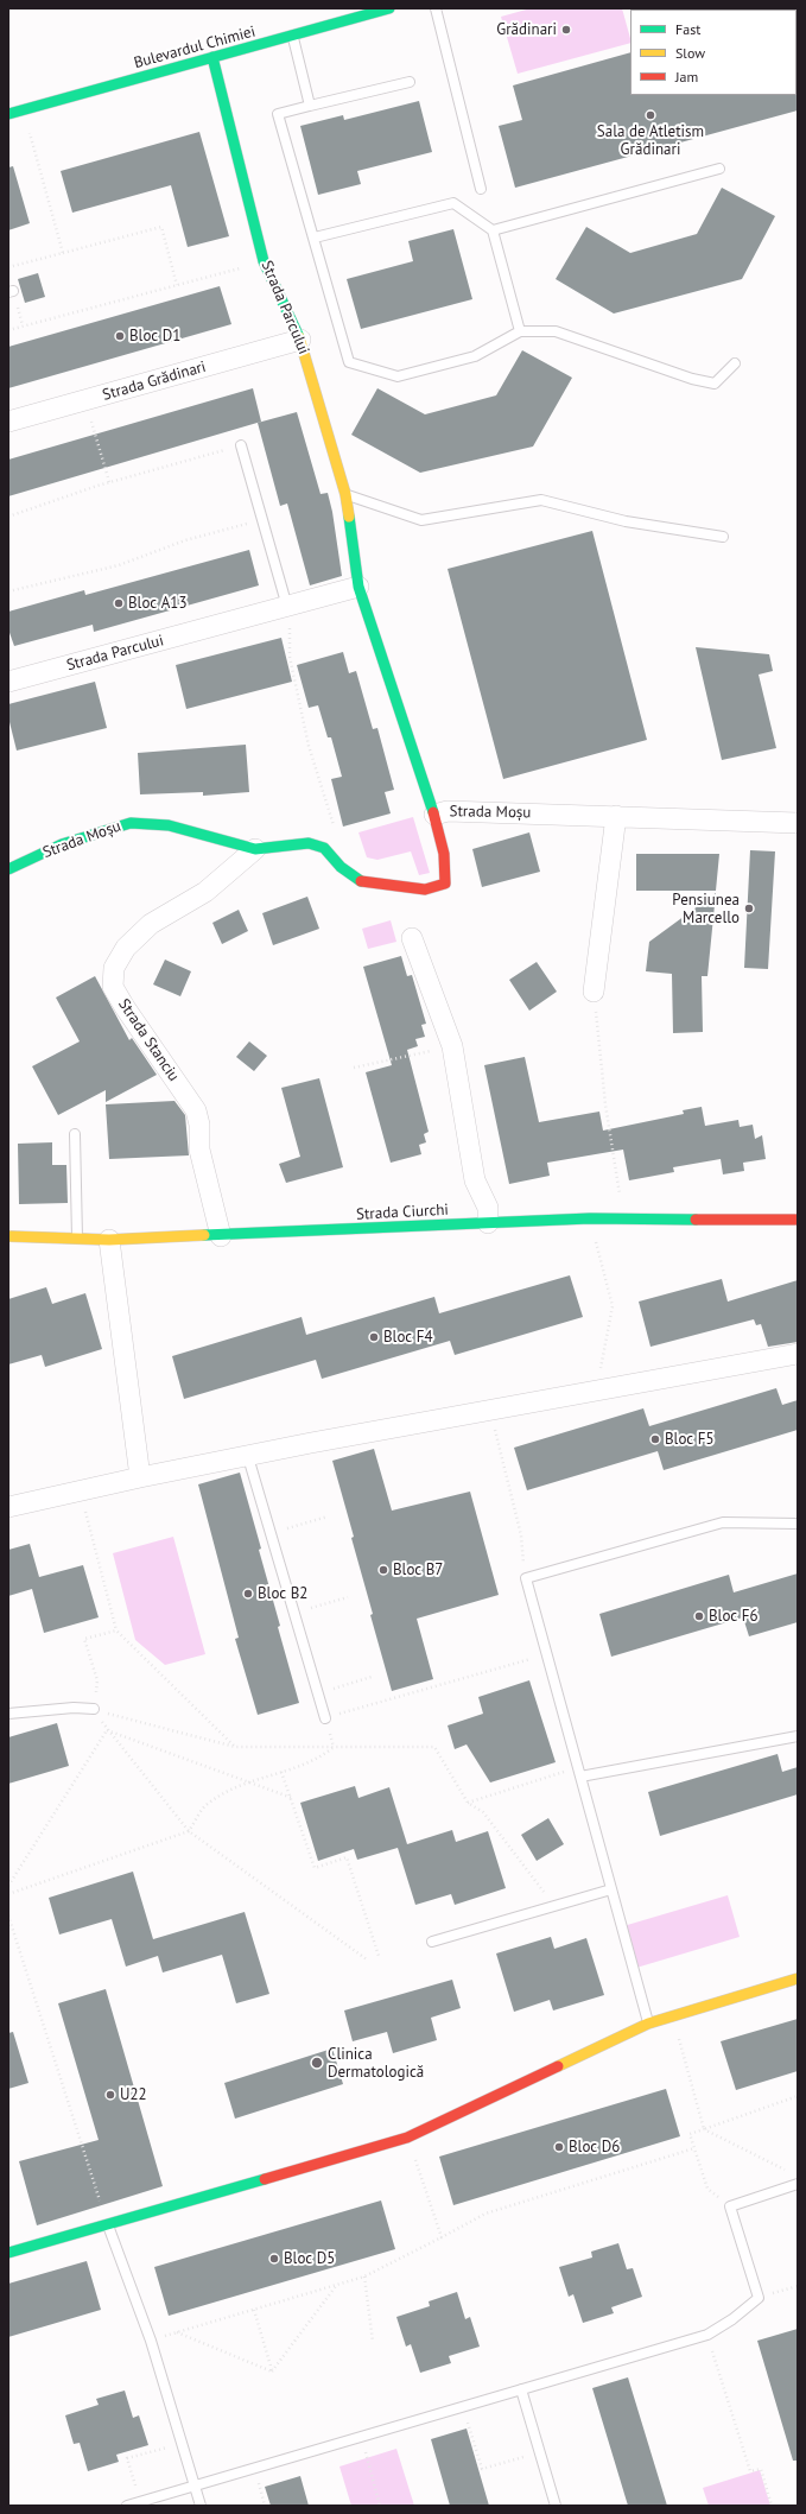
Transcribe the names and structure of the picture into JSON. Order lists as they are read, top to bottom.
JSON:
{
  "streets": {
    "street": [
      "Bulevardul Chimiei",
      "Strada Parcului",
      "Strada Grădinari",
      "Strada Moșu",
      "Strada Stanciu",
      "Strada Ciurchi"
    ]
  },
  "crossings": [
    ["Bulevardul Chimiei", "Strada Parcului"],
    ["Strada Parcului", "Strada Grădinari"],
    ["Strada Parcului", "Strada Moșu"],
    ["Strada Moșu", "Strada Stanciu"],
    ["Strada Stanciu", "Strada Ciurchi"]
  ],
  "places": [
    "Grădinari",
    "Sala de Atletism Grădinari",
    "Bloc D1",
    "Bloc A13",
    "Pensiunea Marcello",
    "Bloc F4",
    "Bloc F5",
    "Bloc B7",
    "Bloc B2",
    "Bloc F6",
    "Clinica Dermatologică",
    "U22",
    "Bloc D6",
    "Bloc D5"
  ],
  "legend": ["Fast", "Slow", "Jam"]
}
